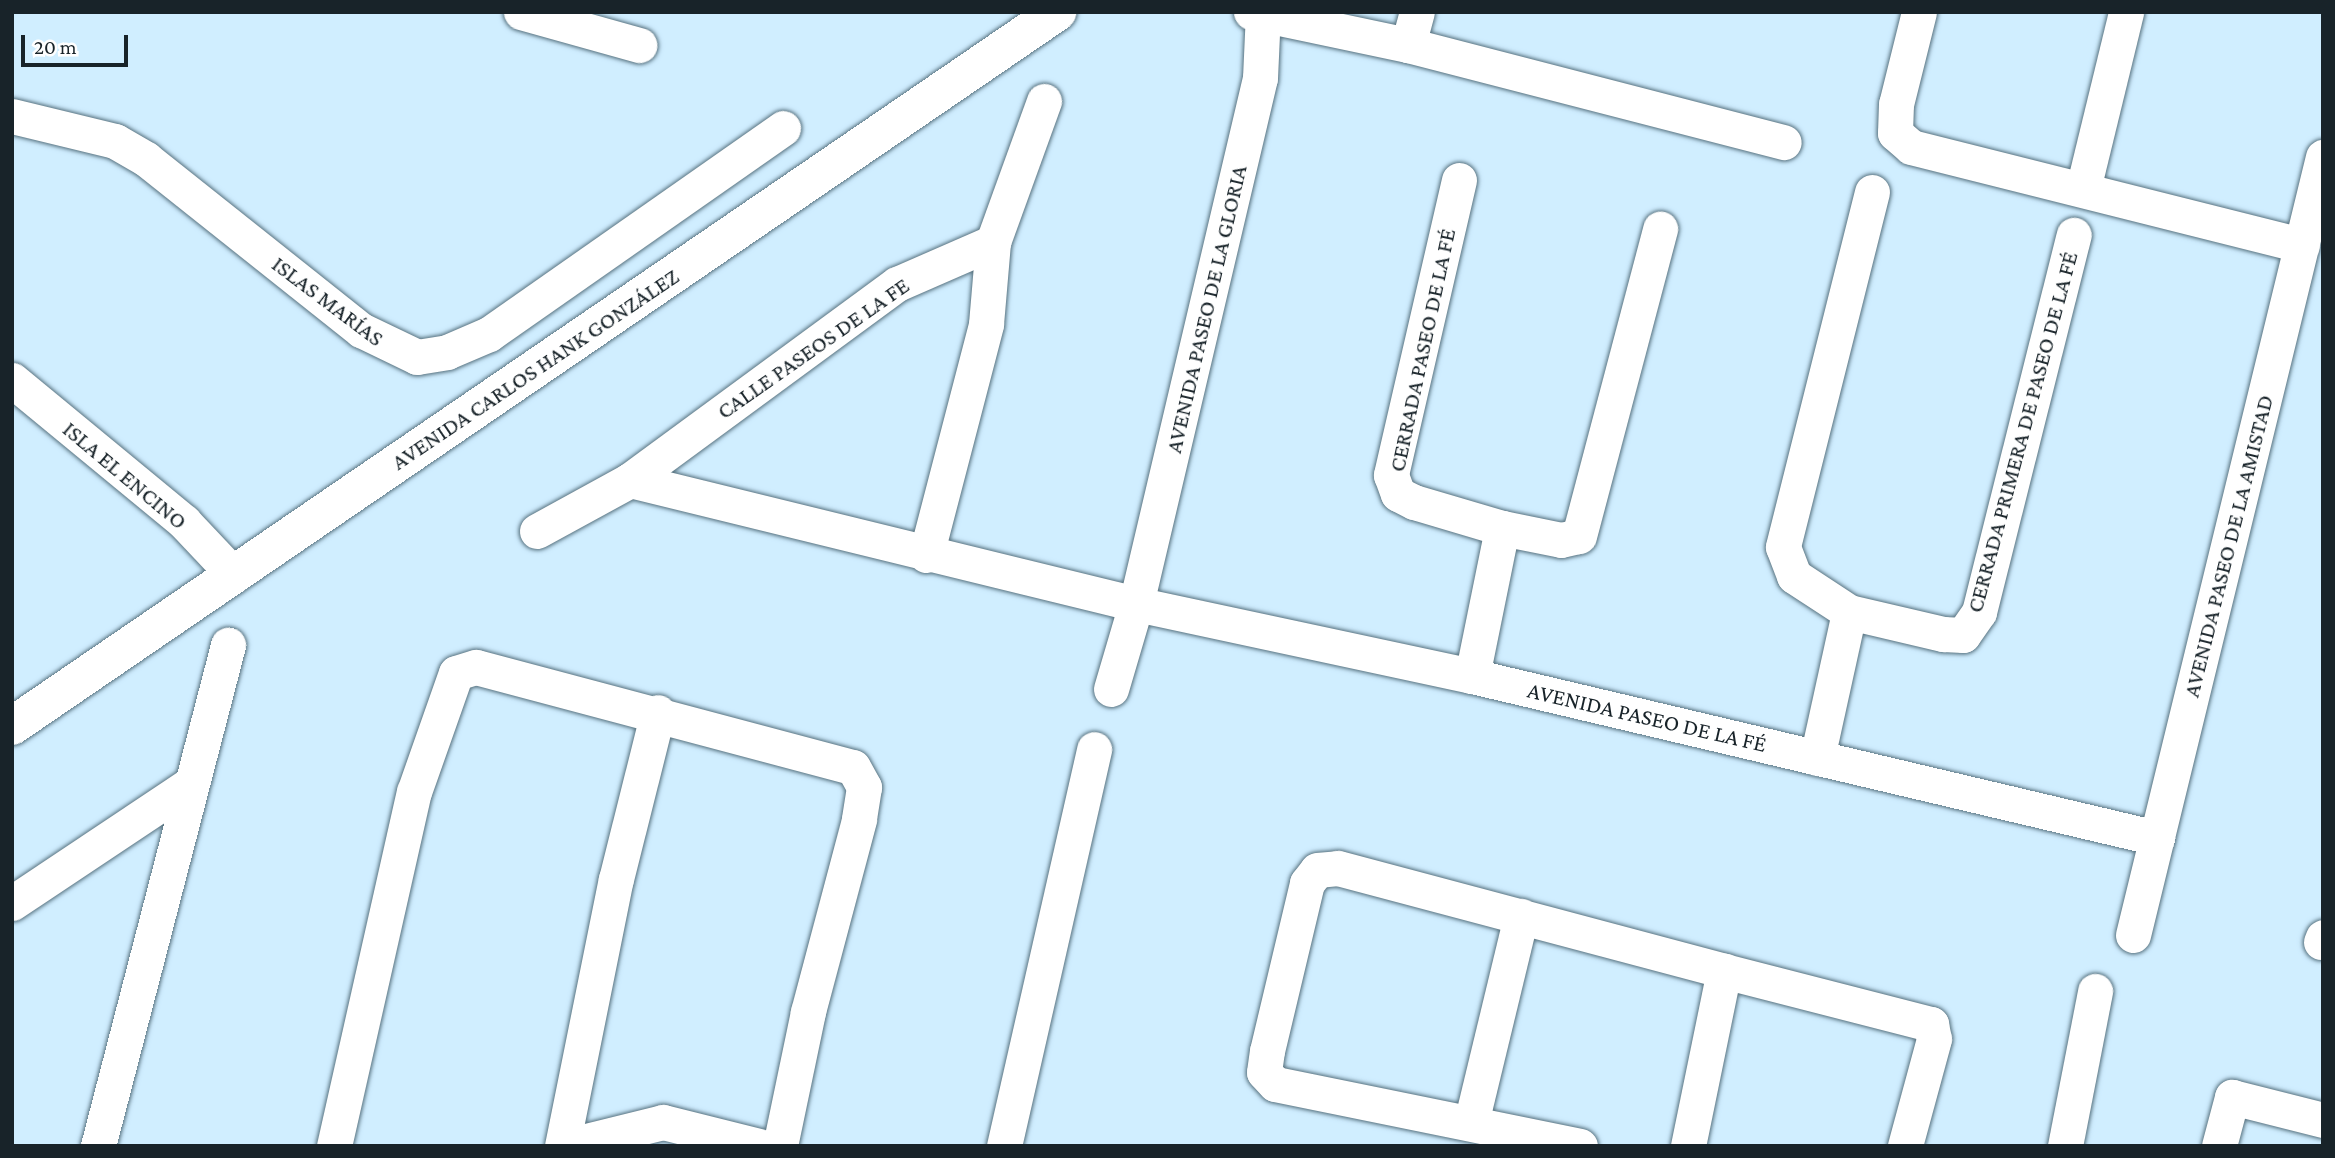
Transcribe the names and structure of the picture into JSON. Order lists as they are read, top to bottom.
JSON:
{
  "streets": {
    "main road": ["AVENIDA CARLOS HANK GONZÁLEZ"],
    "street": [
      "ISLAS MARÍAS",
      "AVENIDA PASEO DE LA GLORIA",
      "CALLE PASEOS DE LA FE",
      "CERRADA PASEO DE LA FÉ",
      "CERRADA PRIMERA DE PASEO DE LA FÉ",
      "ISLA EL ENCINO",
      "AVENIDA PASEO DE LA AMISTAD",
      "AVENIDA PASEO DE LA FÉ"
    ]
  },
  "crossings": [
    ["AVENIDA PASEO DE LA GLORIA", "AVENIDA PASEO DE LA FÉ"],
    ["AVENIDA CARLOS HANK GONZÁLEZ", "ISLA EL ENCINO"],
    ["AVENIDA PASEO DE LA AMISTAD", "AVENIDA PASEO DE LA FÉ"]
  ],
  "scale_bar": "20 m"
}
